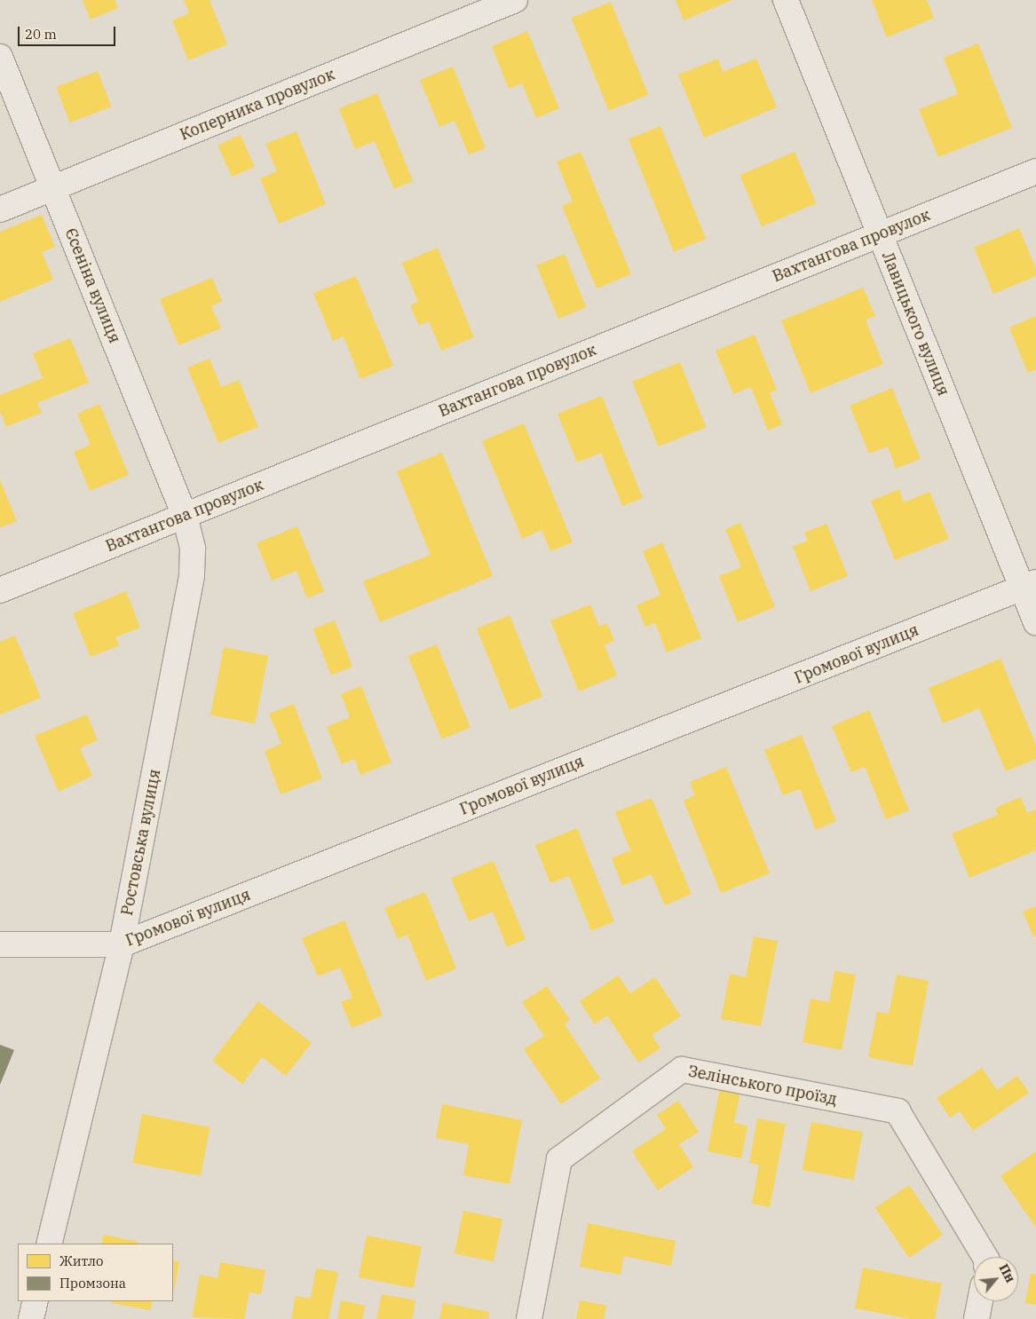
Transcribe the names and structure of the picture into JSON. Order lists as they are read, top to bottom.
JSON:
{
  "streets": {
    "street": [
      "Коперника провулок",
      "Вахтангова провулок",
      "Єсеніна вулиця",
      "Лавицького вулиця",
      "Громової вулиця",
      "Ростовська вулиця",
      "Зелінського проїзд"
    ]
  },
  "crossings": [
    ["Коперника провулок", "Єсеніна вулиця"],
    ["Вахтангова провулок", "Єсеніна вулиця"],
    ["Вахтангова провулок", "Лавицького вулиця"],
    ["Вахтангова провулок", "Ростовська вулиця"],
    ["Єсеніна вулиця", "Ростовська вулиця"],
    ["Лавицького вулиця", "Громової вулиця"],
    ["Громової вулиця", "Ростовська вулиця"]
  ],
  "legend": ["Житло", "Промзона"],
  "scale_bar": "20 m",
  "north": "top right"
}
